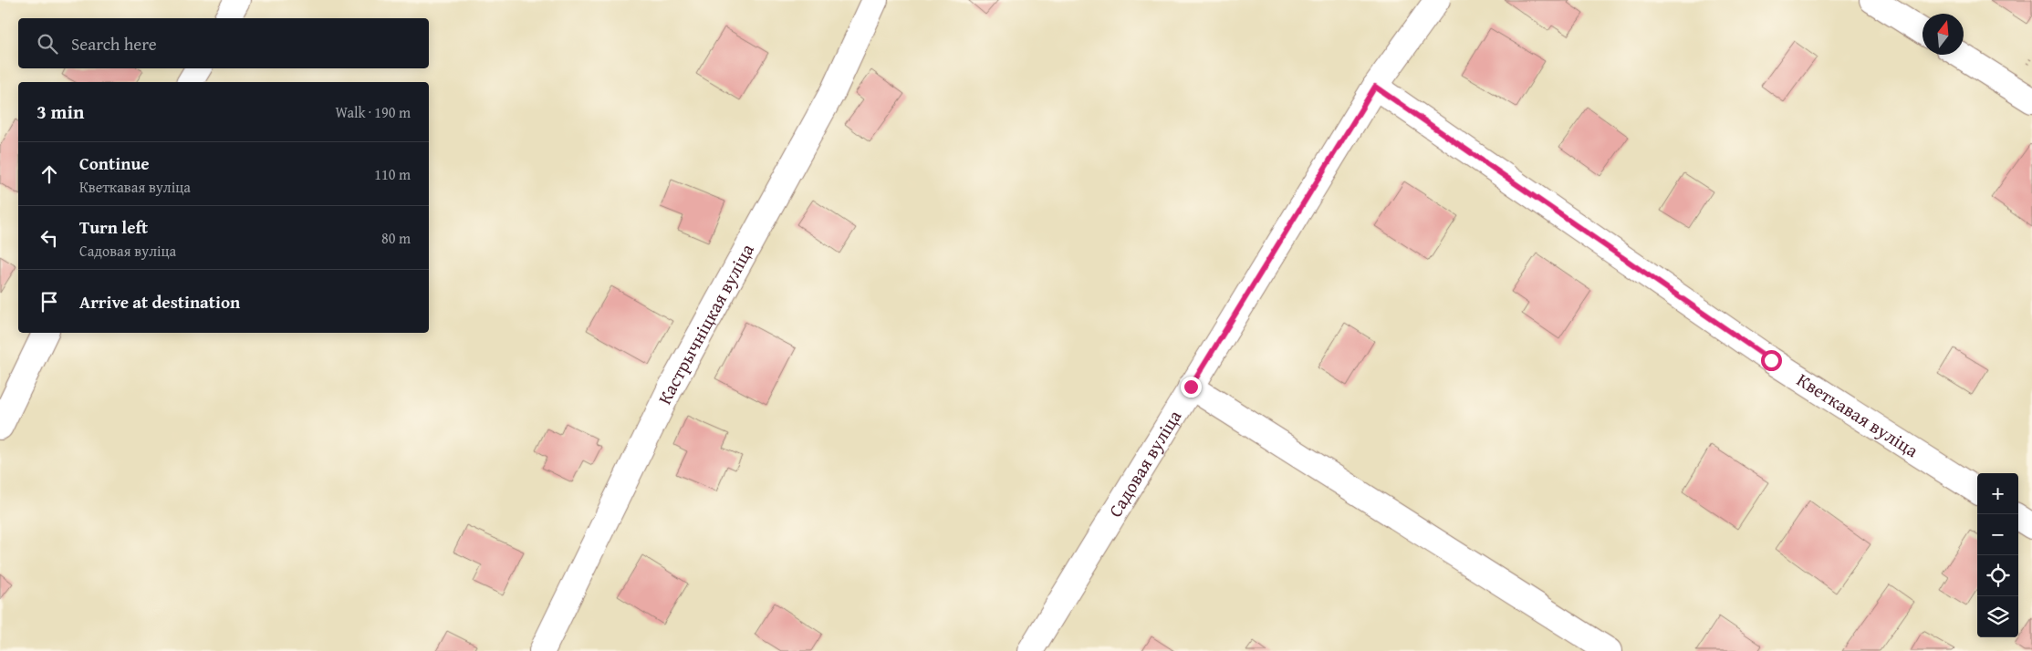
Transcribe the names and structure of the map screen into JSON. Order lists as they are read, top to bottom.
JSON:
{
  "streets": {
    "street": ["Кастрычніцкая вуліца", "Кветкавая вуліца", "Садовая вуліца"]
  },
  "crossings": [
    ["Кветкавая вуліца", "Садовая вуліца"]
  ],
  "north": "top",
  "page": {
    "search": "Search here",
    "heading": ["3 min", "Walk · 190 m"],
    "list": [
      ["Continue", "Кветкавая вуліца", "110 m"],
      ["Turn left", "Садовая вуліца", "80 m"],
      "Arrive at destination"
    ],
    "map_buttons": ["+", "−"]
  }
}
